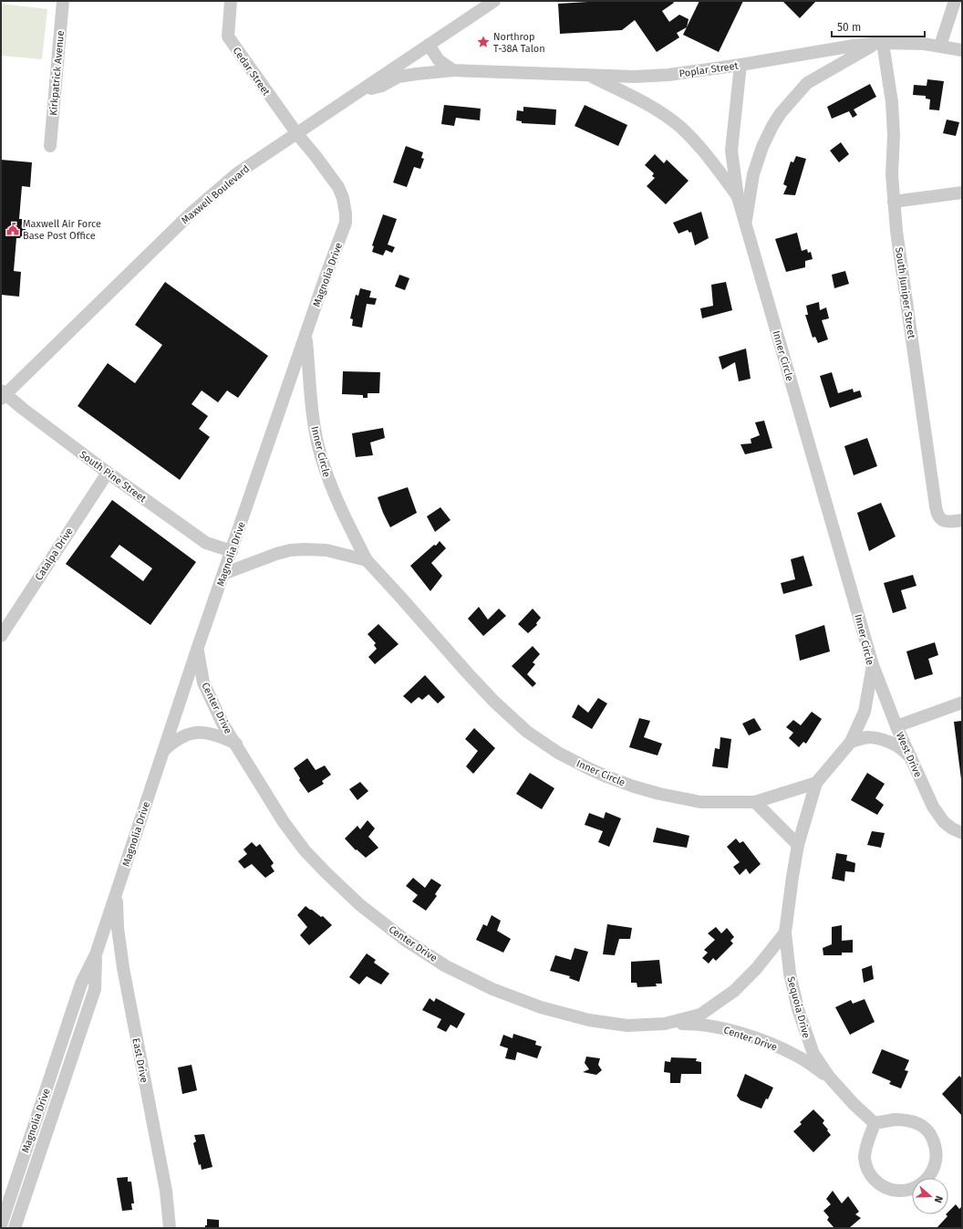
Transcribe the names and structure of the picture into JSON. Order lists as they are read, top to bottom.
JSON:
{
  "streets": {
    "street": [
      "Poplar Street",
      "Cedar Street",
      "Kirkpatrick Avenue",
      "Maxwell Boulevard",
      "Magnolia Drive",
      "South Juniper Street",
      "Inner Circle",
      "South Pine Street",
      "Catalpa Drive",
      "Center Drive",
      "West Drive",
      "Sequoia Drive",
      "East Drive"
    ]
  },
  "crossings": [
    ["Poplar Street", "Maxwell Boulevard"],
    ["Poplar Street", "South Juniper Street"],
    ["Poplar Street", "Inner Circle"],
    ["Cedar Street", "Maxwell Boulevard"],
    ["Cedar Street", "Magnolia Drive"],
    ["Maxwell Boulevard", "South Pine Street"],
    ["Magnolia Drive", "Inner Circle"],
    ["Magnolia Drive", "South Pine Street"],
    ["Magnolia Drive", "Center Drive"],
    ["Magnolia Drive", "East Drive"],
    ["Inner Circle", "West Drive"],
    ["Inner Circle", "Sequoia Drive"],
    ["South Pine Street", "Catalpa Drive"],
    ["Center Drive", "Sequoia Drive"]
  ],
  "places": {
    "place": ["Northrop T-38A Talon"],
    "public building": ["Maxwell Air Force Base Post Office"]
  },
  "scale_bar": "50 m",
  "north": "right"
}
